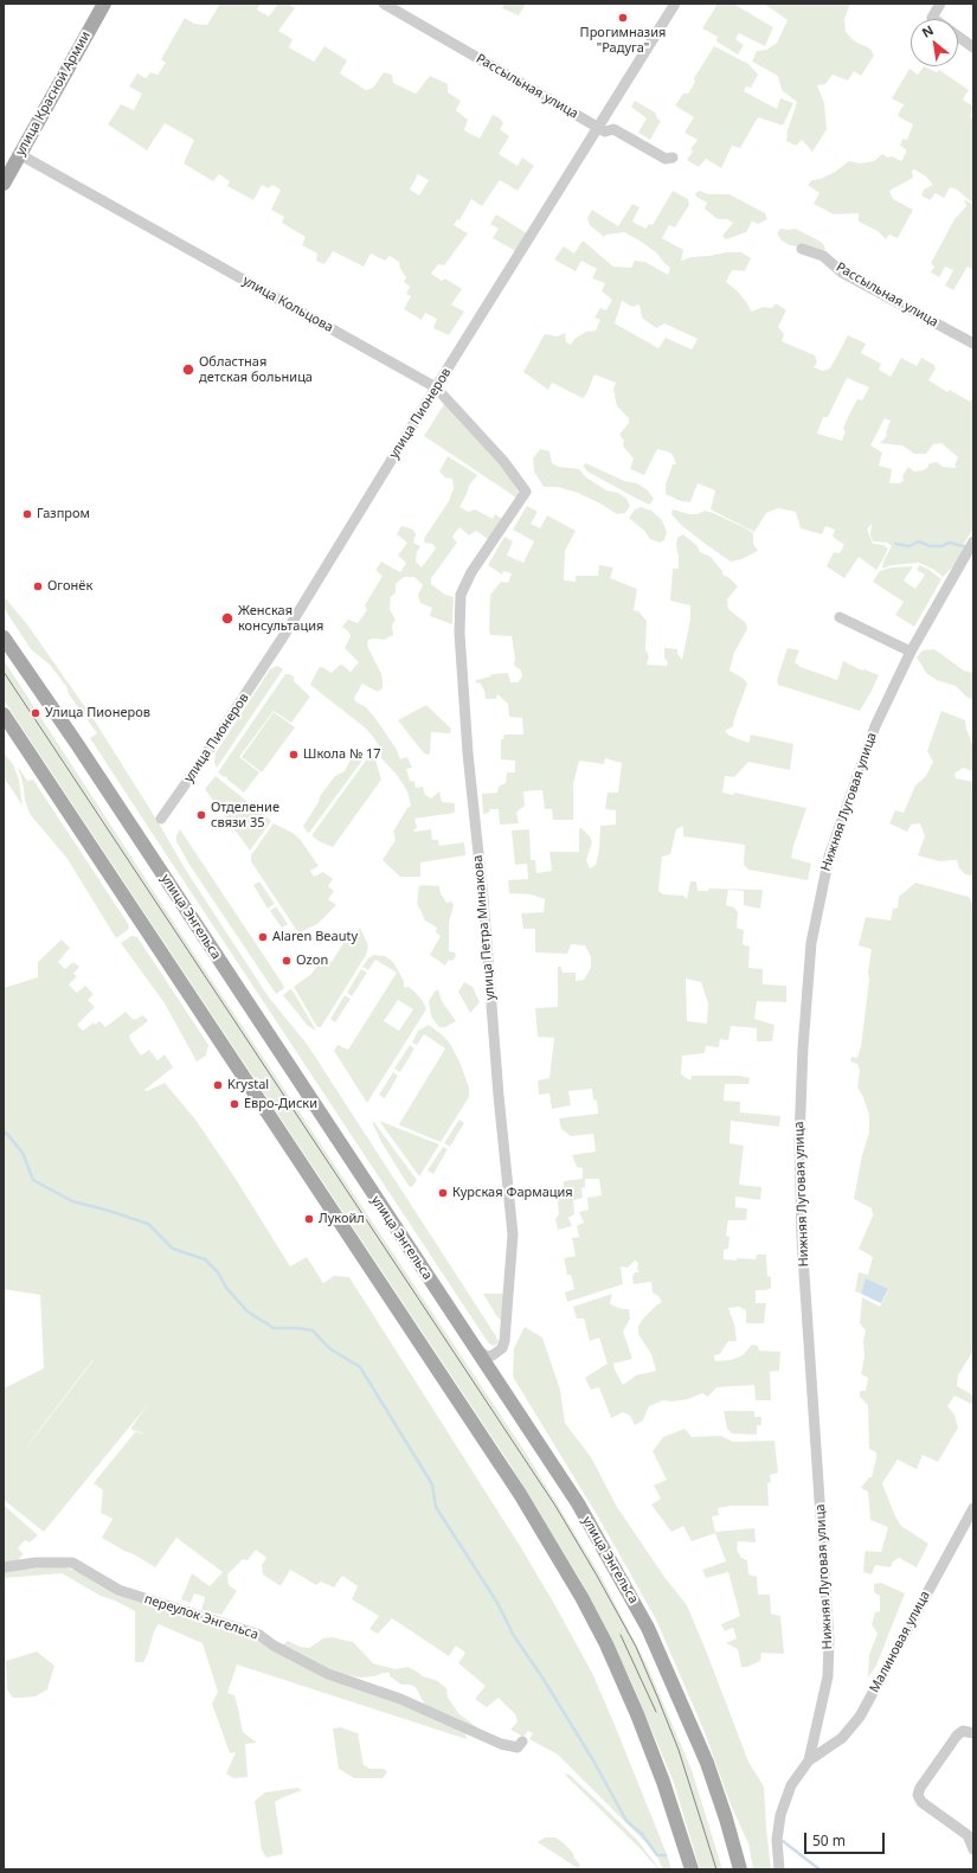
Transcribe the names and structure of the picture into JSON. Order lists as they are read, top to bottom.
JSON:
{
  "streets": {
    "main road": ["улица Красной Армии", "улица Энгельса"],
    "street": [
      "Рассыльная улица",
      "улица Кольцова",
      "улица Пионеров",
      "Нижняя Луговая улица",
      "улица Петра Минакова",
      "переулок Энгельса",
      "Малиновая улица"
    ]
  },
  "crossings": [
    ["Рассыльная улица", "улица Пионеров"],
    ["улица Красной Армии", "улица Кольцова"],
    ["улица Кольцова", "улица Пионеров"],
    ["улица Кольцова", "улица Петра Минакова"],
    ["Нижняя Луговая улица", "Малиновая улица"],
    ["улица Энгельса", "улица Петра Минакова"]
  ],
  "places": [
    "Прогимназия \"Радуга\"",
    "Областная детская больница",
    "Газпром",
    "Огонёк",
    "Женская консультация",
    "Улица Пионеров",
    "Школа № 17",
    "Отделение связи 35",
    "Alaren Beauty",
    "Ozon",
    "Krystal",
    "Евро-Диски",
    "Курская Фармация",
    "Лукойл"
  ],
  "scale_bar": "50 m",
  "north": "top left"
}
